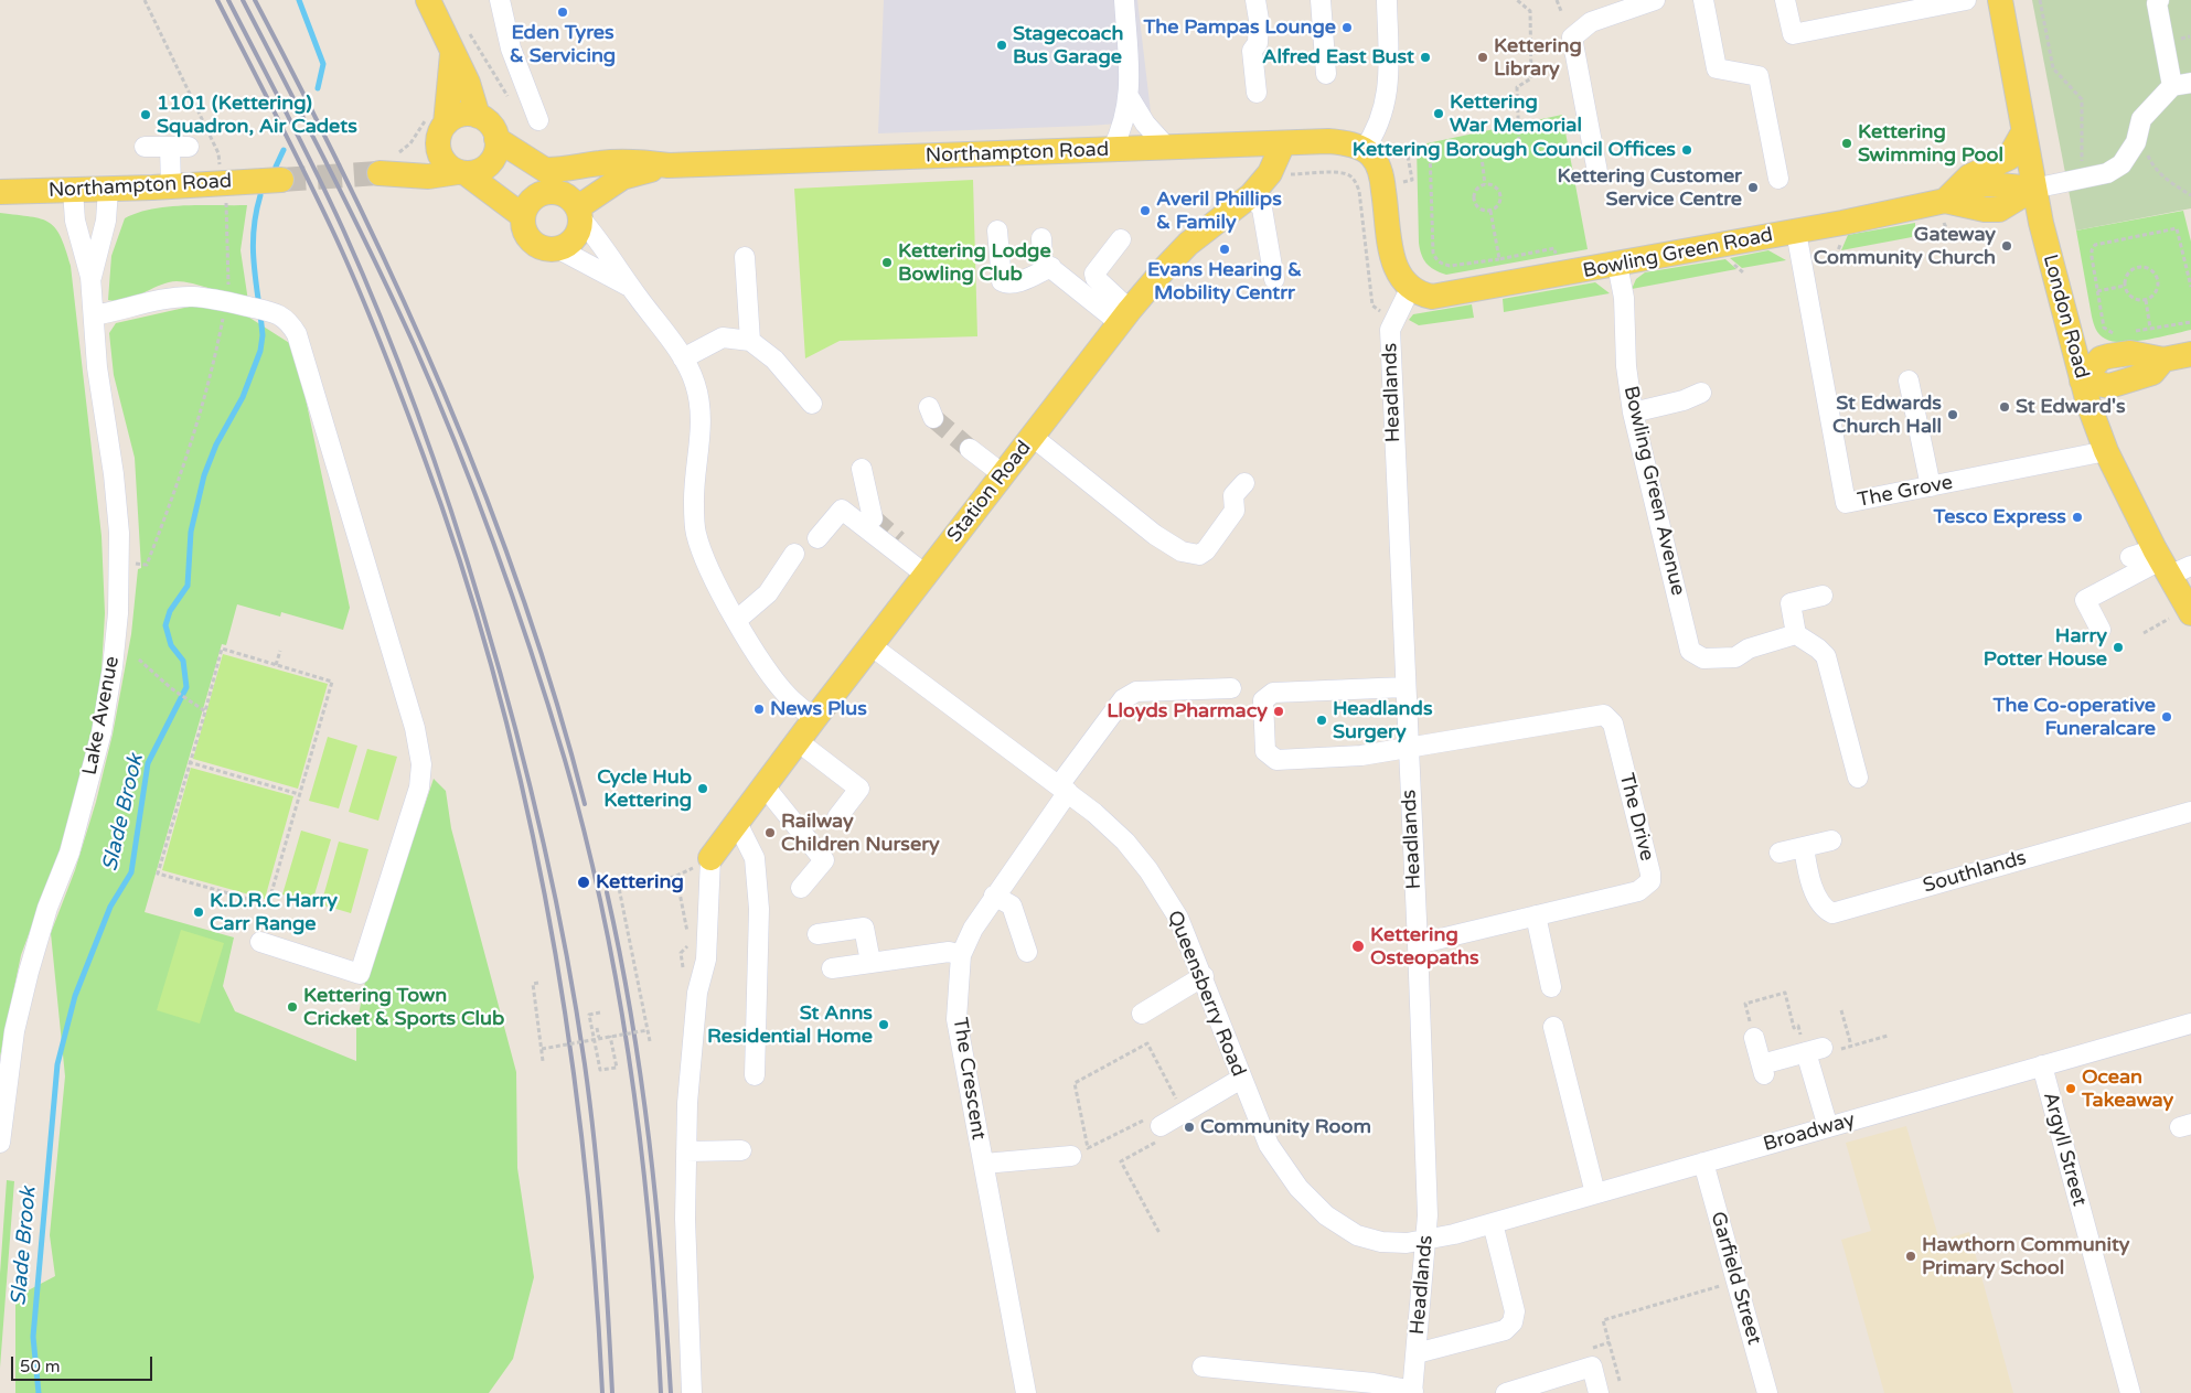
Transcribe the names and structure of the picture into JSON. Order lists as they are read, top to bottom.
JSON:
{
  "streets": {
    "main road": [
      "Northampton Road",
      "Bowling Green Road",
      "London Road",
      "Station Road"
    ],
    "street": [
      "Headlands",
      "Bowling Green Avenue",
      "The Grove",
      "Lake Avenue",
      "The Drive",
      "Southlands",
      "Queensberry Road",
      "The Crescent",
      "Broadway",
      "Argyll Street",
      "Garfield Street"
    ]
  },
  "crossings": [
    ["Northampton Road", "Station Road"],
    ["Northampton Road", "Lake Avenue"],
    ["Bowling Green Road", "London Road"],
    ["Bowling Green Road", "Headlands"],
    ["Bowling Green Road", "Bowling Green Avenue"],
    ["Bowling Green Road", "The Grove"],
    ["London Road", "The Grove"],
    ["Headlands", "The Drive"],
    ["Headlands", "Queensberry Road"],
    ["Headlands", "Broadway"],
    ["Station Road", "Queensberry Road"],
    ["Queensberry Road", "The Crescent"],
    ["Queensberry Road", "Broadway"],
    ["Broadway", "Argyll Street"],
    ["Broadway", "Garfield Street"]
  ],
  "water": ["Slade Brook"],
  "places": [
    "Eden Tyres & Servicing",
    "The Pampas Lounge",
    "Stagecoach Bus Garage",
    "Alfred East Bust",
    "Kettering Library",
    "Kettering War Memorial",
    "1101 (Kettering) Squadron, Air Cadets",
    "Kettering Swimming Pool",
    "Kettering Borough Council Offices",
    "Kettering Customer Service Centre",
    "Averil Phillips & Family",
    "Gateway Community Church",
    "Evans Hearing & Mobility Centrr",
    "Kettering Lodge Bowling Club",
    "St Edward's",
    "St Edwards Church Hall",
    "Tesco Express",
    "Harry Potter House",
    "News Plus",
    "Lloyds Pharmacy",
    "The Co-operative Funeralcare",
    "Headlands Surgery",
    "Cycle Hub Kettering",
    "Railway Children Nursery",
    "Kettering",
    "K.D.R.C Harry Carr Range",
    "Kettering Osteopaths",
    "Kettering Town Cricket & Sports Club",
    "St Anns Residential Home",
    "Ocean Takeaway",
    "Community Room",
    "Hawthorn Community Primary School"
  ],
  "scale_bar": "50 m"
}
